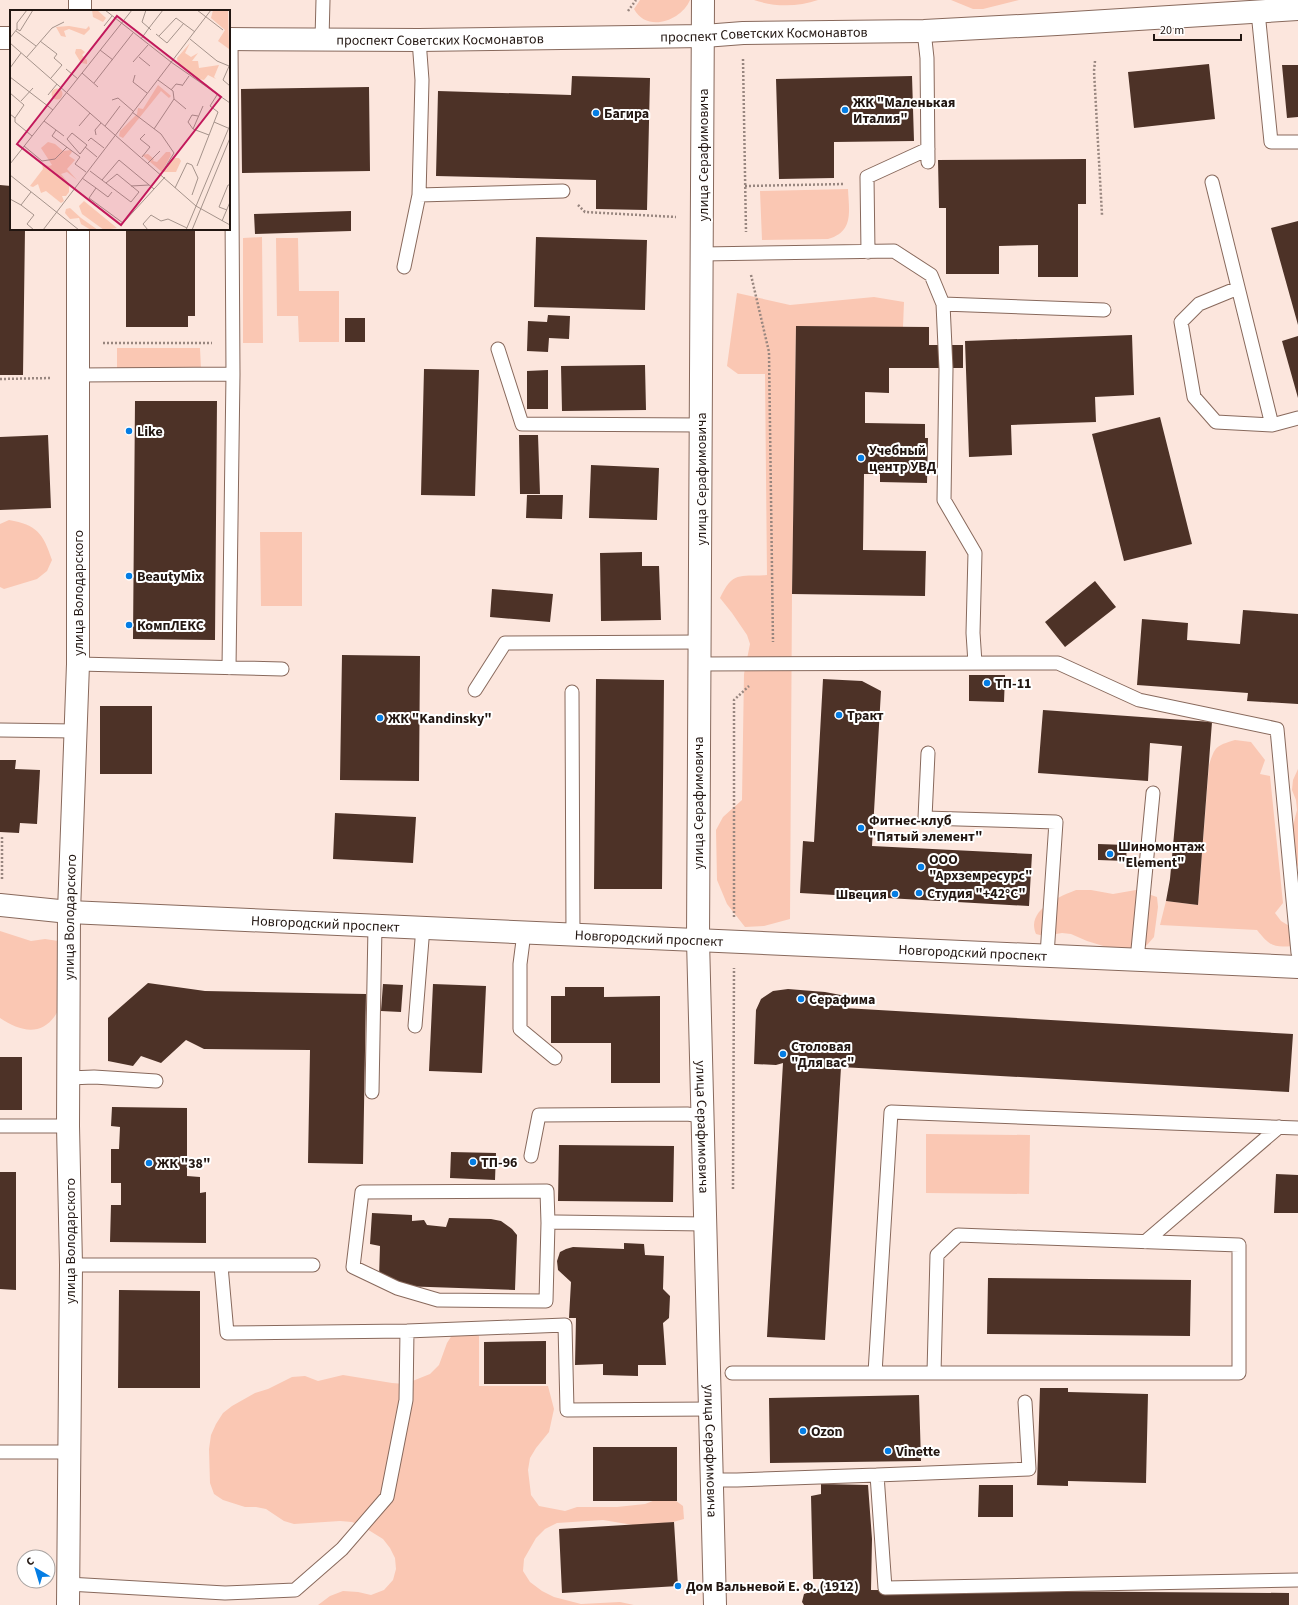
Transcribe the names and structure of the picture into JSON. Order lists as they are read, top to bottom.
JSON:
{
  "streets": {
    "street": [
      "проспект Советских Космонавтов",
      "улица Серафимовича",
      "улица Володарского",
      "Новгородский проспект"
    ]
  },
  "crossings": [
    ["проспект Советских Космонавтов", "улица Серафимовича"],
    ["улица Серафимовича", "Новгородский проспект"],
    ["улица Володарского", "Новгородский проспект"]
  ],
  "places": [
    "ЖК \"Маленькая Италия\"",
    "Багира",
    "Like",
    "Учебный центр УВД",
    "BeautyMix",
    "КомпЛЕКС",
    "ТП-11",
    "Тракт",
    "ЖК \"Kandinsky\"",
    "Фитнес-клуб \"Пятый элемент\"",
    "Шиномонтаж \"Element\"",
    "ООО \"Архземресурс\"",
    "Студия \"+42°C\"",
    "Швеция",
    "Серафима",
    "Столовая \"Для вас\"",
    "ТП-96",
    "ЖК \"38\"",
    "Ozon",
    "Vinette",
    "Дом Вальневой Е. Ф. (1912)"
  ],
  "scale_bar": "20 m",
  "north": "top left"
}
